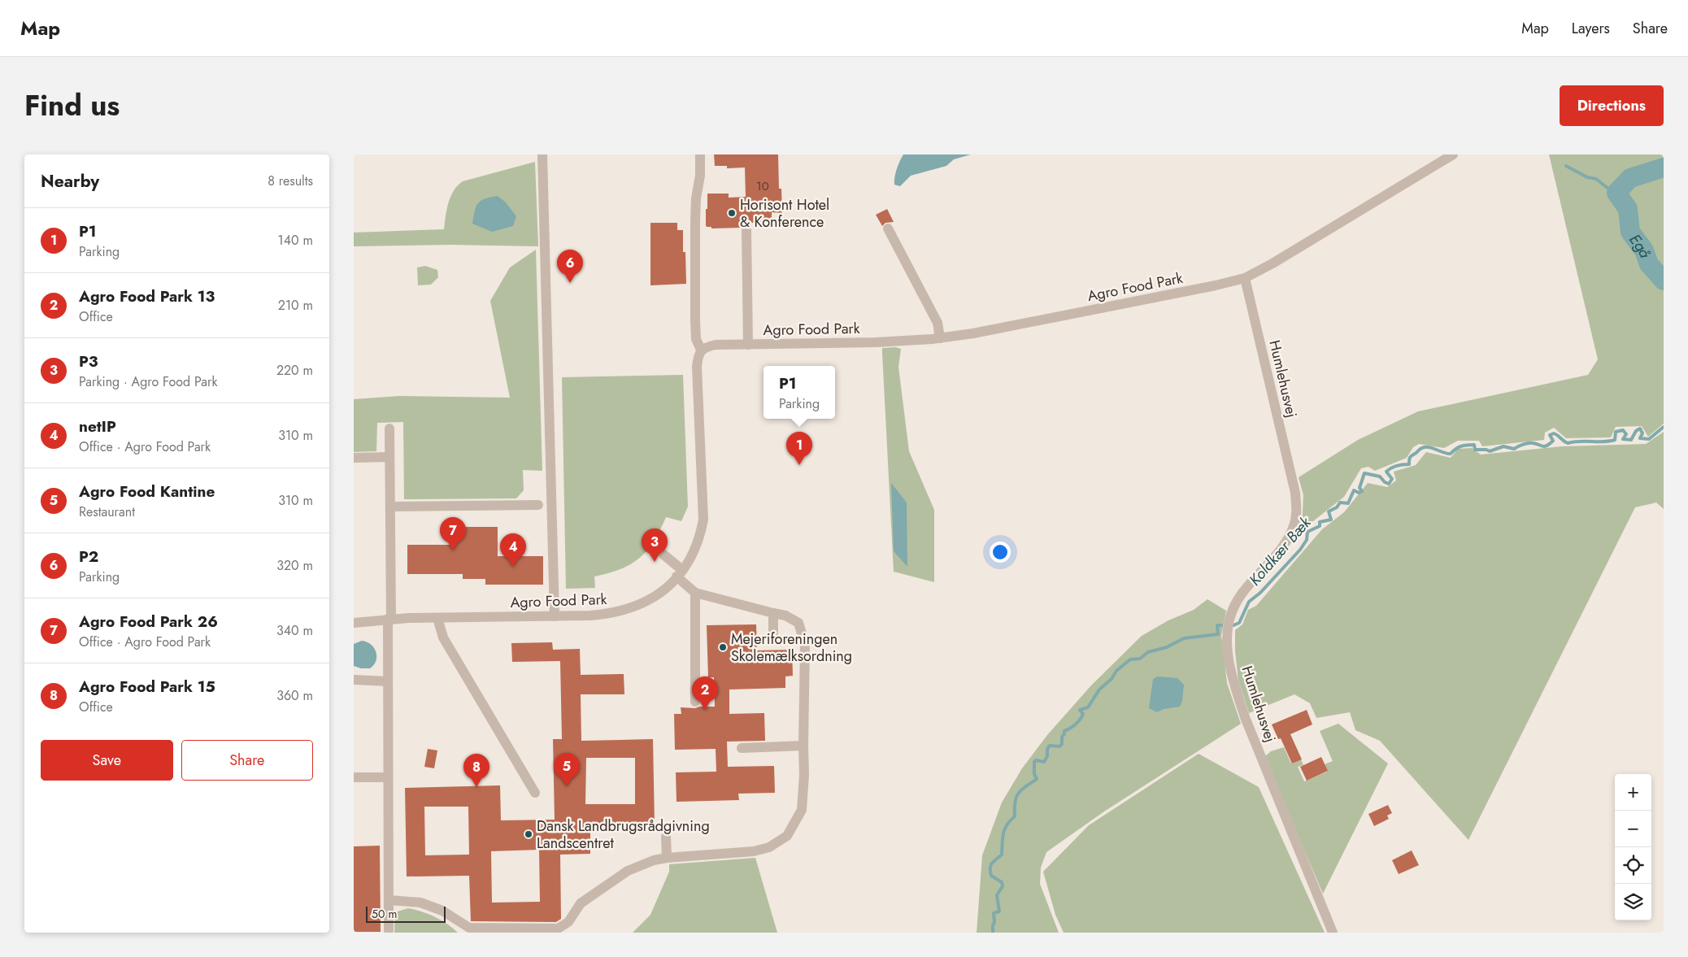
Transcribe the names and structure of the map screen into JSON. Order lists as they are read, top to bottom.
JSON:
{
  "streets": {
    "street": ["Agro Food Park", "Humlehusvej"]
  },
  "crossings": [
    ["Agro Food Park", "Humlehusvej"]
  ],
  "water": ["Egå", "Koldkær Bæk"],
  "places": ["Horisont Hotel & Konference", "Mejeriforeningen Skolemælksordning", "Dansk Landbrugsrådgivning Landscentret"],
  "house_numbers": ["10"],
  "scale_bar": "50 m",
  "page": {
    "header": "Map",
    "nav": ["Map", "Layers", "Share"],
    "title": "Find us",
    "buttons": [
      "Directions",
      ["Save", "Share"]
    ],
    "heading": ["Nearby", "8 results"],
    "list": [
      {
        "mark": "1",
        "name": "P1",
        "note": "Parking",
        "value": "140 m"
      },
      {
        "mark": "2",
        "name": "Agro Food Park 13",
        "note": "Office",
        "value": "210 m"
      },
      {
        "mark": "3",
        "name": "P3",
        "note": "Parking · Agro Food Park",
        "value": "220 m"
      },
      {
        "mark": "4",
        "name": "netIP",
        "note": "Office · Agro Food Park",
        "value": "310 m"
      },
      {
        "mark": "5",
        "name": "Agro Food Kantine",
        "note": "Restaurant",
        "value": "310 m"
      },
      {
        "mark": "6",
        "name": "P2",
        "note": "Parking",
        "value": "320 m"
      },
      {
        "mark": "7",
        "name": "Agro Food Park 26",
        "note": "Office · Agro Food Park",
        "value": "340 m"
      },
      {
        "mark": "8",
        "name": "Agro Food Park 15",
        "note": "Office",
        "value": "360 m"
      }
    ],
    "pins": [
      "6",
      "1",
      "7",
      "3",
      "4",
      "2",
      "5",
      "8"
    ],
    "popup": ["P1", "Parking"],
    "map_buttons": ["+", "−"],
    "scale": "50 m"
  }
}
